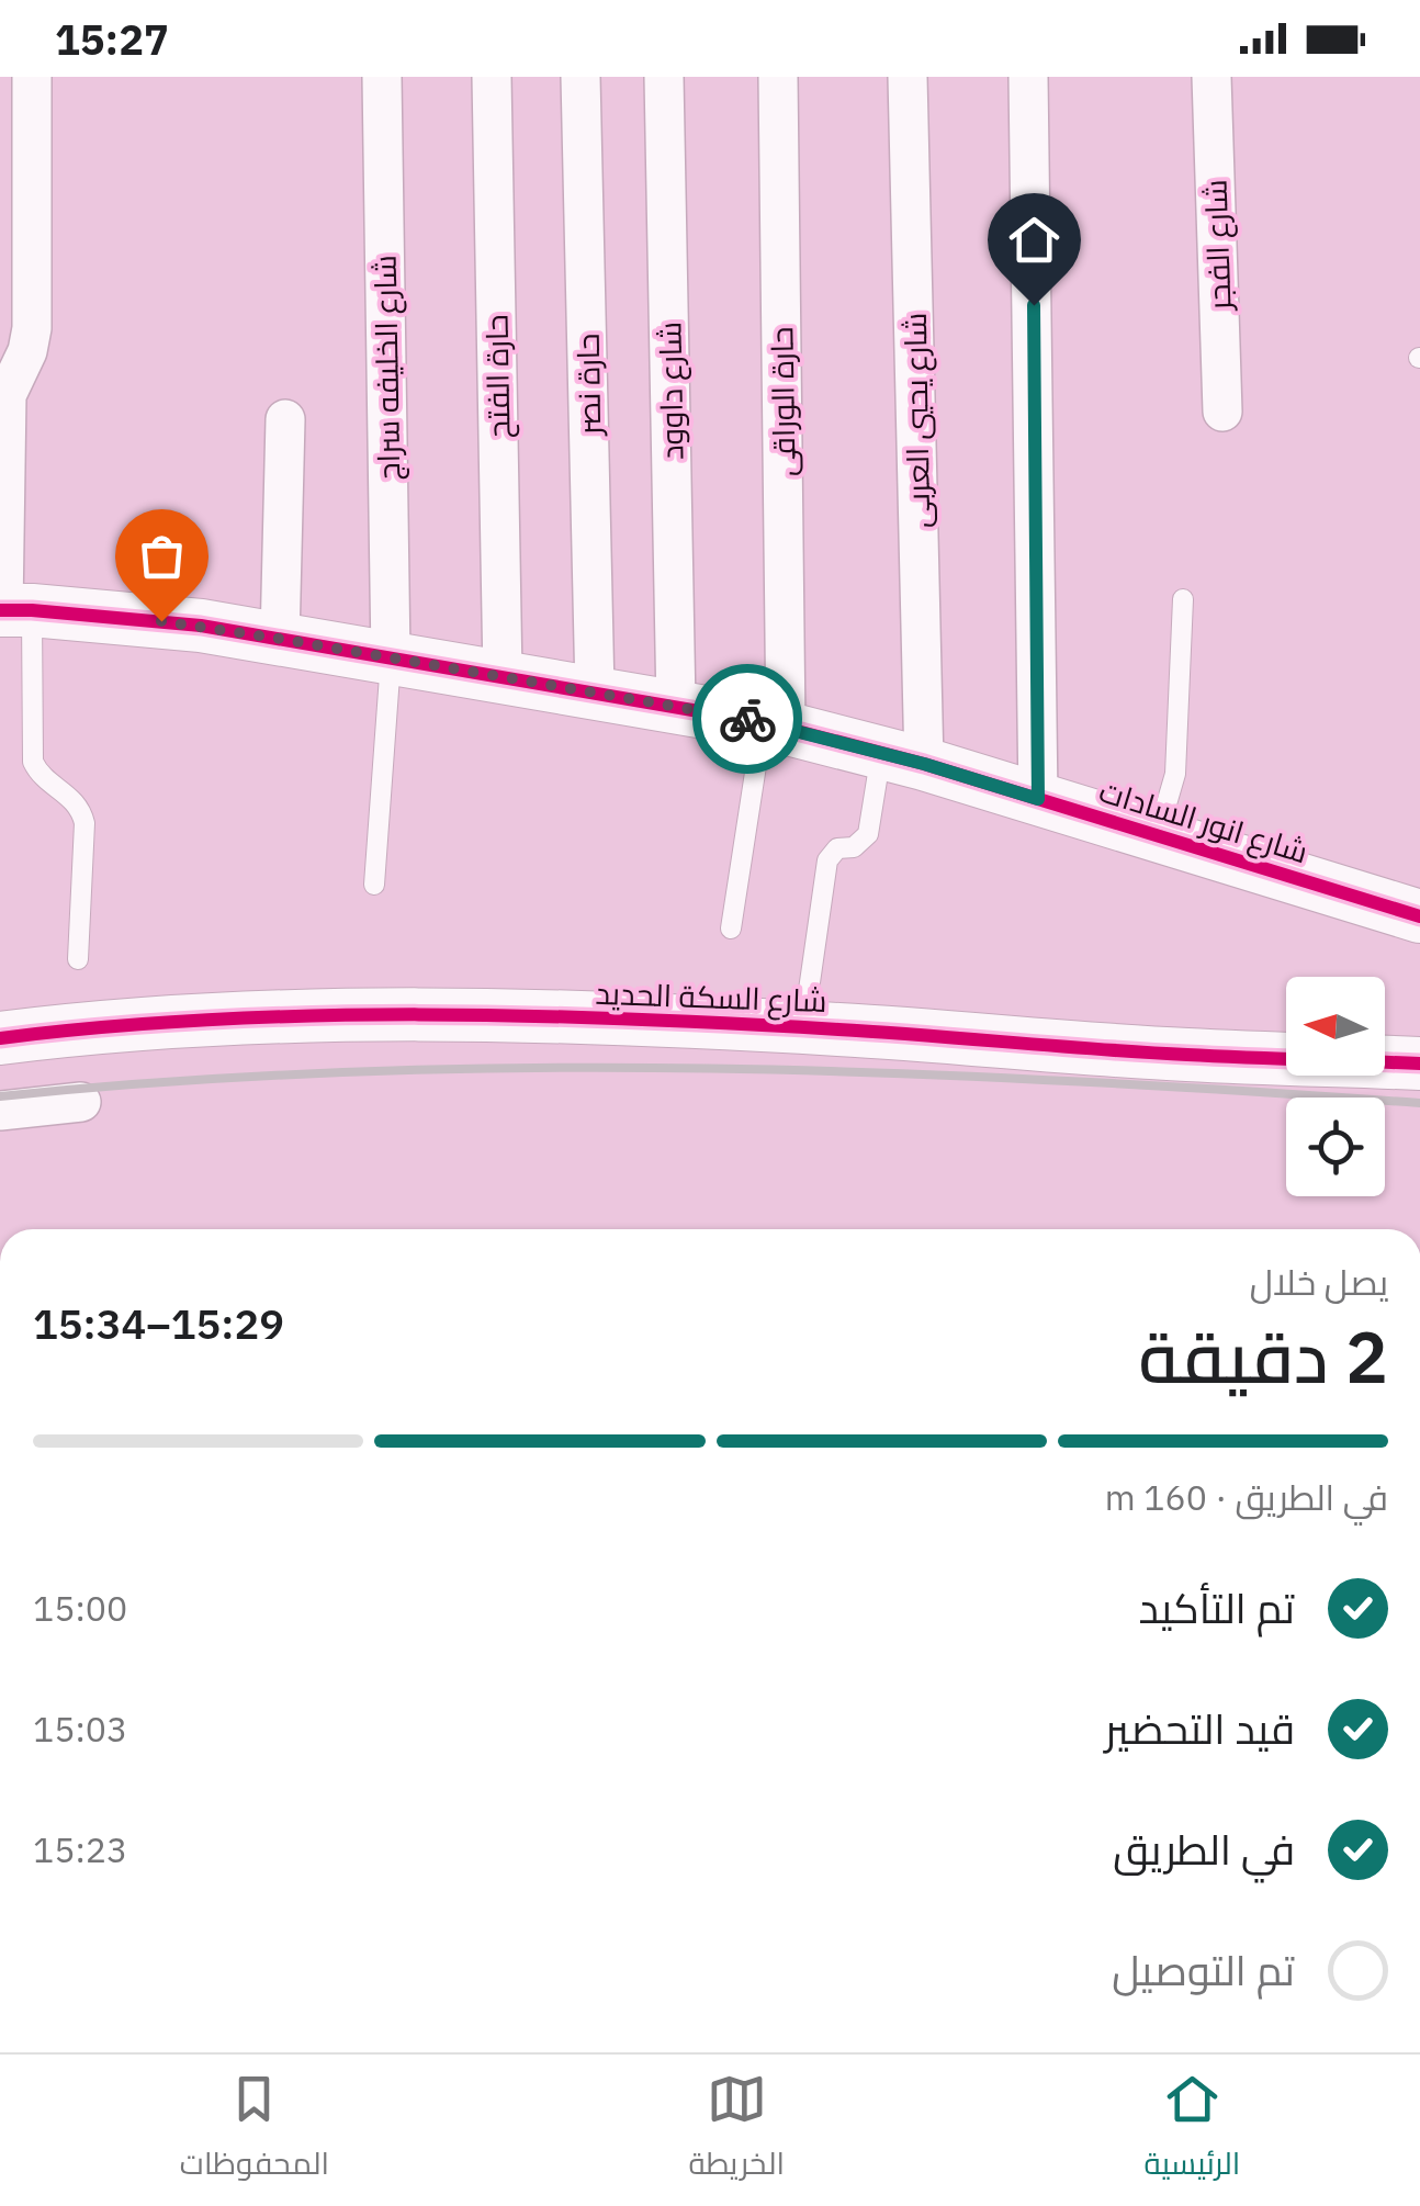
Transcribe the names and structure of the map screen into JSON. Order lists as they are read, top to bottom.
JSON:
{
  "streets": {
    "street": [
      "شارع الفجر",
      "شارع الخليفه سراج",
      "حارة الفتح",
      "حارة نصر",
      "شارع داوود",
      "حارة الوراقى",
      "شارع يحيي العربى",
      "شارع انور السادات",
      "شارع السكة الحديد"
    ]
  },
  "crossings": [
    ["شارع الخليفه سراج", "شارع انور السادات"],
    ["حارة الفتح", "شارع انور السادات"],
    ["حارة نصر", "شارع انور السادات"],
    ["شارع داوود", "شارع انور السادات"],
    ["حارة الوراقى", "شارع انور السادات"],
    ["شارع يحيي العربى", "شارع انور السادات"]
  ],
  "north": "left",
  "page": {
    "status": "15:27",
    "heading": ["2 دقيقة", "يصل خلال", "15:29–15:34"],
    "bar": "في الطريق · 160 m",
    "list": [
      ["تم التأكيد", "15:00"],
      ["قيد التحضير", "15:03"],
      ["في الطريق", "15:23"],
      "تم التوصيل"
    ],
    "tabs": ["الرئيسية", "الخريطة", "المحفوظات"]
  }
}
